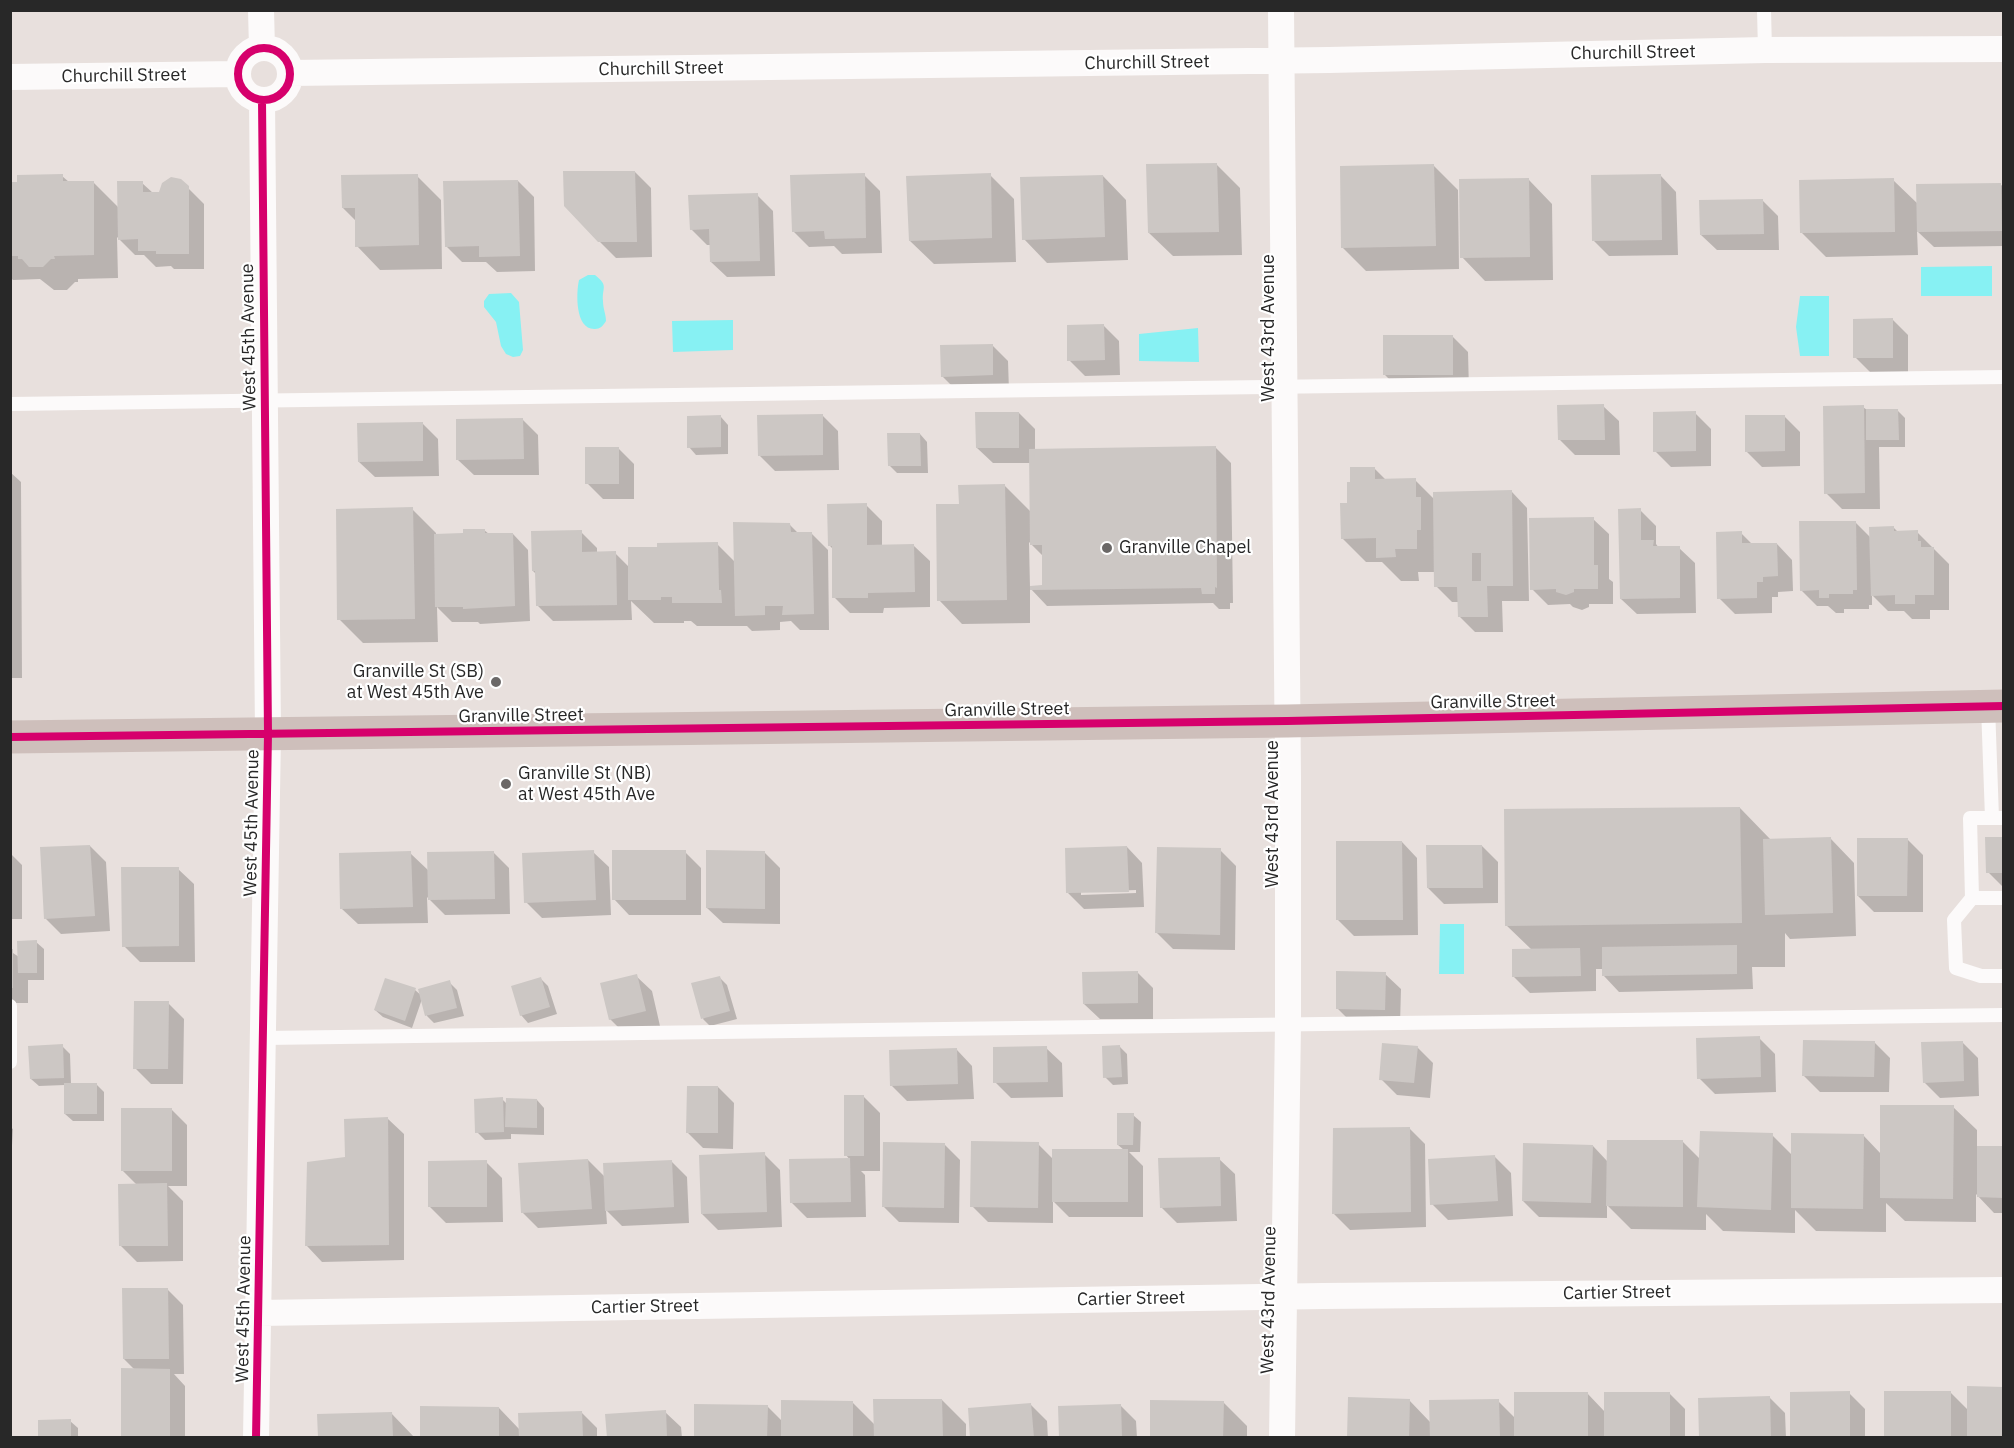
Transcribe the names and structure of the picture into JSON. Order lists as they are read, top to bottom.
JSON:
{
  "streets": {
    "highway": ["Granville Street"],
    "street": [
      "Churchill Street",
      "West 43rd Avenue",
      "West 45th Avenue",
      "Cartier Street"
    ]
  },
  "crossings": [
    ["Churchill Street", "West 43rd Avenue"],
    ["Churchill Street", "West 45th Avenue"],
    ["West 43rd Avenue", "Granville Street"],
    ["West 43rd Avenue", "Cartier Street"],
    ["West 45th Avenue", "Granville Street"],
    ["West 45th Avenue", "Cartier Street"]
  ],
  "places": ["Granville Chapel", "Granville St (SB) at West 45th Ave", "Granville St (NB) at West 45th Ave"]
}
